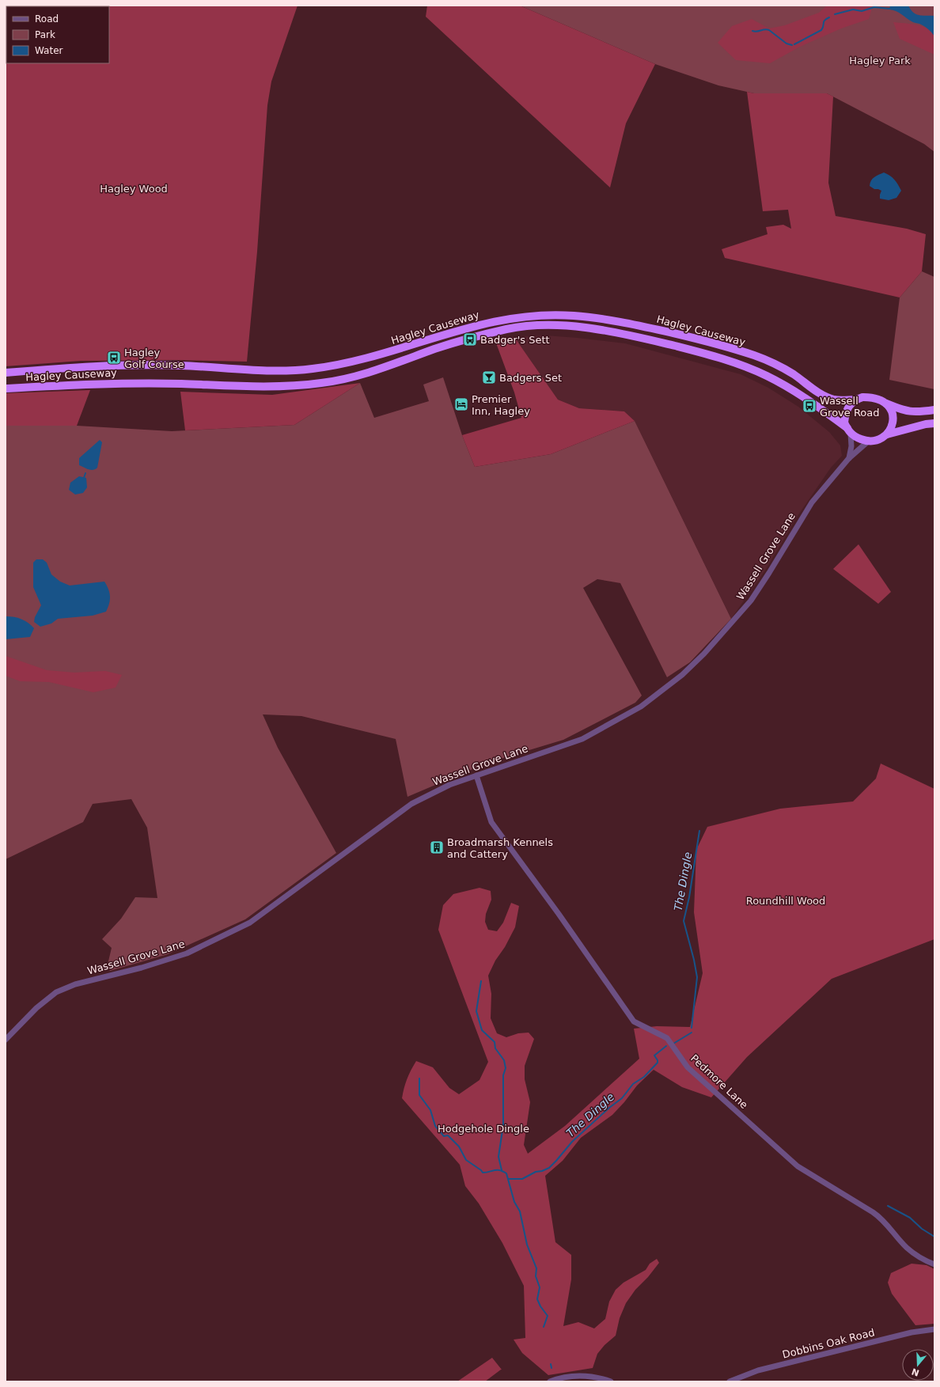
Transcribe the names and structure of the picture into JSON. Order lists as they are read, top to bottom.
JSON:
{
  "streets": {
    "highway": ["Hagley Causeway"],
    "street": ["Wassell Grove Lane", "Pedmore Lane", "Dobbins Oak Road"]
  },
  "crossings": [
    ["Hagley Causeway", "Wassell Grove Lane"],
    ["Wassell Grove Lane", "Pedmore Lane"]
  ],
  "water": ["The Dingle"],
  "parks": [
    "Hagley Park",
    "Hagley Wood",
    "Roundhill Wood",
    "Hodgehole Dingle"
  ],
  "places": {
    "bus stop": ["Badger's Sett", "Hagley Golf Course", "Wassell Grove Road"],
    "bar": ["Badgers Set"],
    "hotel": ["Premier Inn, Hagley"],
    "building": ["Broadmarsh Kennels and Cattery"]
  },
  "legend": ["Road", "Park", "Water"],
  "north": "bottom"
}
